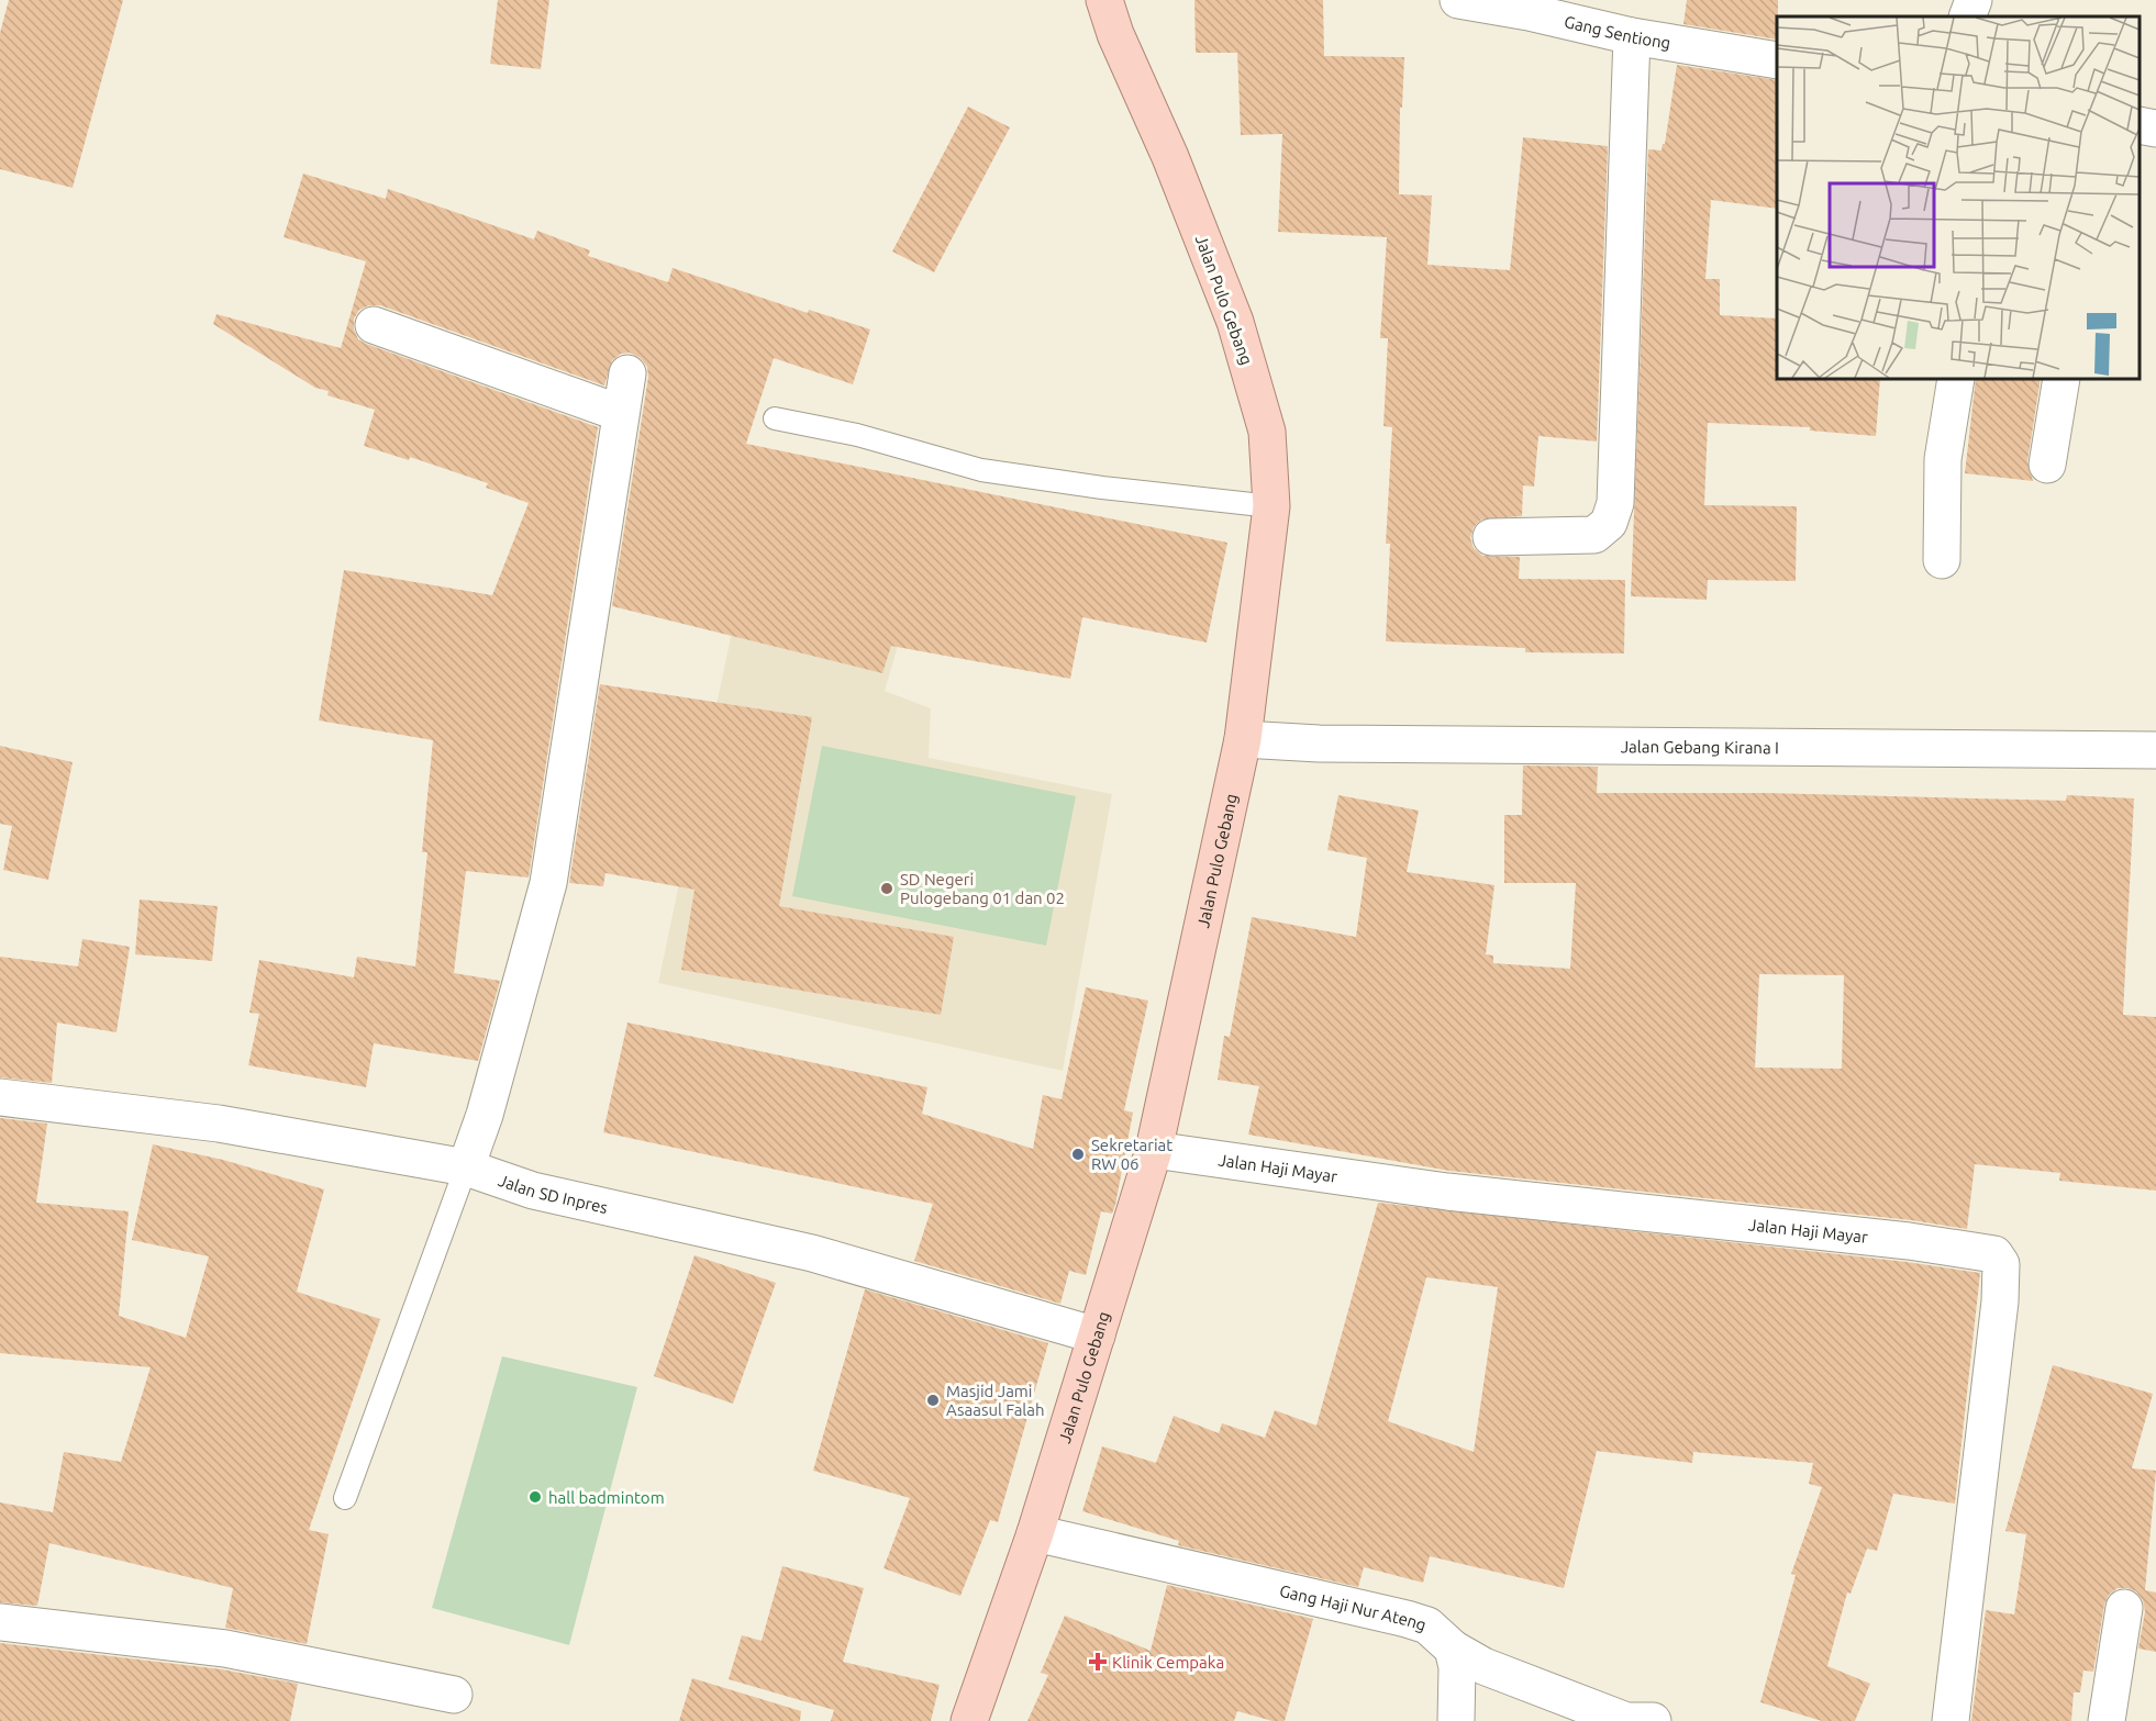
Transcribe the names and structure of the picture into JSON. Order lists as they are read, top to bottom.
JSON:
{
  "streets": {
    "main road": ["Jalan Pulo Gebang"],
    "street": [
      "Gang Sentiong",
      "Jalan Gebang Kirana I",
      "Jalan Haji Mayar",
      "Jalan SD Inpres",
      "Gang Haji Nur Ateng"
    ]
  },
  "crossings": [
    ["Jalan Pulo Gebang", "Jalan Gebang Kirana I"],
    ["Jalan Pulo Gebang", "Jalan Haji Mayar"],
    ["Jalan Pulo Gebang", "Jalan SD Inpres"],
    ["Jalan Pulo Gebang", "Gang Haji Nur Ateng"]
  ],
  "places": {
    "other": [
      "SD Negeri Pulogebang 01 dan 02",
      "Sekretariat RW 06",
      "Masjid Jami Asaasul Falah",
      "hall badmintom"
    ],
    "health": ["Klinik Cempaka"]
  }
}
